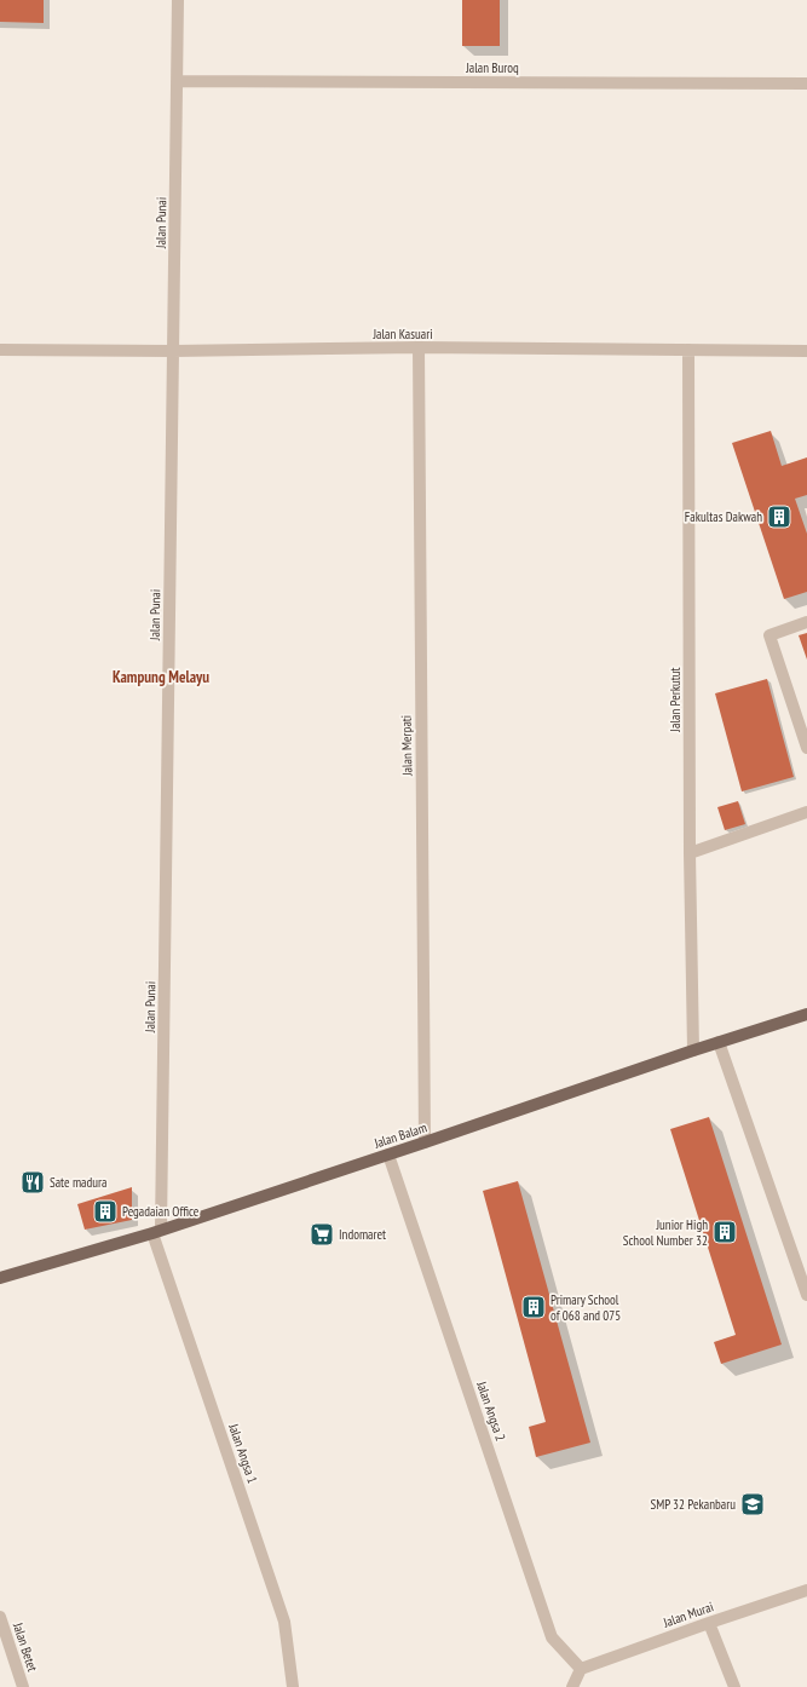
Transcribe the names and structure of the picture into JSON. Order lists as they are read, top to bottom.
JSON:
{
  "streets": {
    "main road": ["Jalan Balam"],
    "street": [
      "Jalan Buroq",
      "Jalan Punai",
      "Jalan Kasuari",
      "Jalan Perkutut",
      "Jalan Merpati",
      "Jalan Angsa 2",
      "Jalan Angsa 1",
      "Jalan Murai",
      "Jalan Betet"
    ]
  },
  "crossings": [
    ["Jalan Buroq", "Jalan Punai"],
    ["Jalan Punai", "Jalan Kasuari"],
    ["Jalan Punai", "Jalan Balam"],
    ["Jalan Punai", "Jalan Angsa 1"],
    ["Jalan Kasuari", "Jalan Perkutut"],
    ["Jalan Kasuari", "Jalan Merpati"],
    ["Jalan Perkutut", "Jalan Balam"],
    ["Jalan Merpati", "Jalan Balam"],
    ["Jalan Balam", "Jalan Angsa 2"],
    ["Jalan Balam", "Jalan Angsa 1"],
    ["Jalan Angsa 2", "Jalan Murai"]
  ],
  "districts": ["Kampung Melayu"],
  "places": {
    "building": [
      "Fakultas Dakwah",
      "Pegadaian Office",
      "Junior High School Number 32",
      "Primary School of 068 and 075"
    ],
    "restaurant": ["Sate madura"],
    "supermarket": ["Indomaret"],
    "school or university": ["SMP 32 Pekanbaru"]
  }
}
